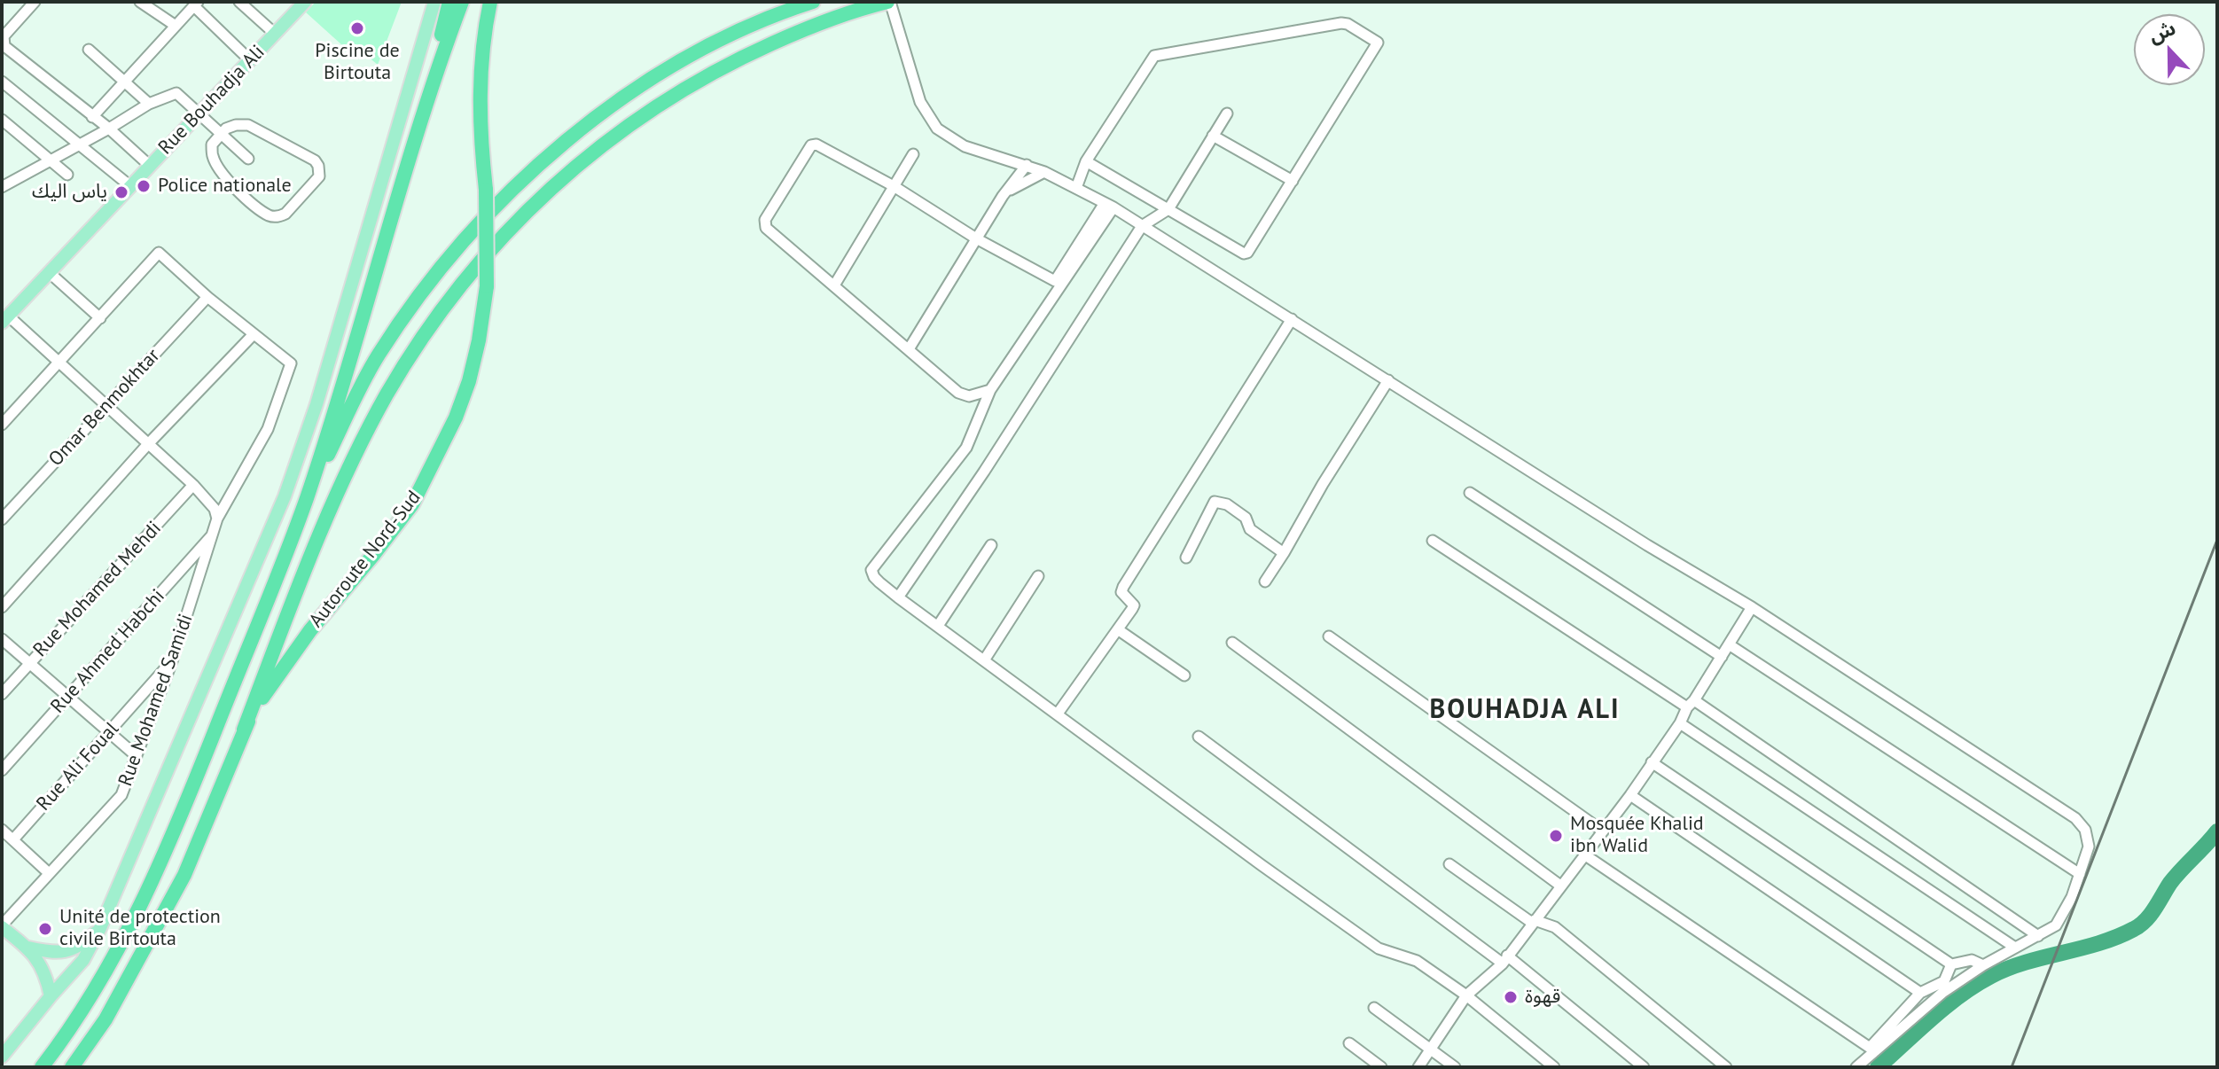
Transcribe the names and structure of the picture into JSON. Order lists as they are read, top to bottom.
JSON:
{
  "streets": {
    "highway": ["Autoroute Nord-Sud"],
    "main road": ["Rue Bouhadja Ali"],
    "street": [
      "Omar Benmokhtar",
      "Rue Mohamed Mehdi",
      "Rue Ahmed Habchi",
      "Rue Mohamed Samidi",
      "Rue Ali Foual"
    ]
  },
  "crossings": [
    ["Rue Ahmed Habchi", "Rue Mohamed Samidi"],
    ["Rue Mohamed Samidi", "Rue Ali Foual"]
  ],
  "districts": ["BOUHADJA ALI"],
  "places": [
    "Piscine de Birtouta",
    "Police nationale",
    "ياس اليك",
    "Mosquée Khalid ibn Walid",
    "Unité de protection civile Birtouta",
    "قهوة"
  ],
  "north": "top"
}
